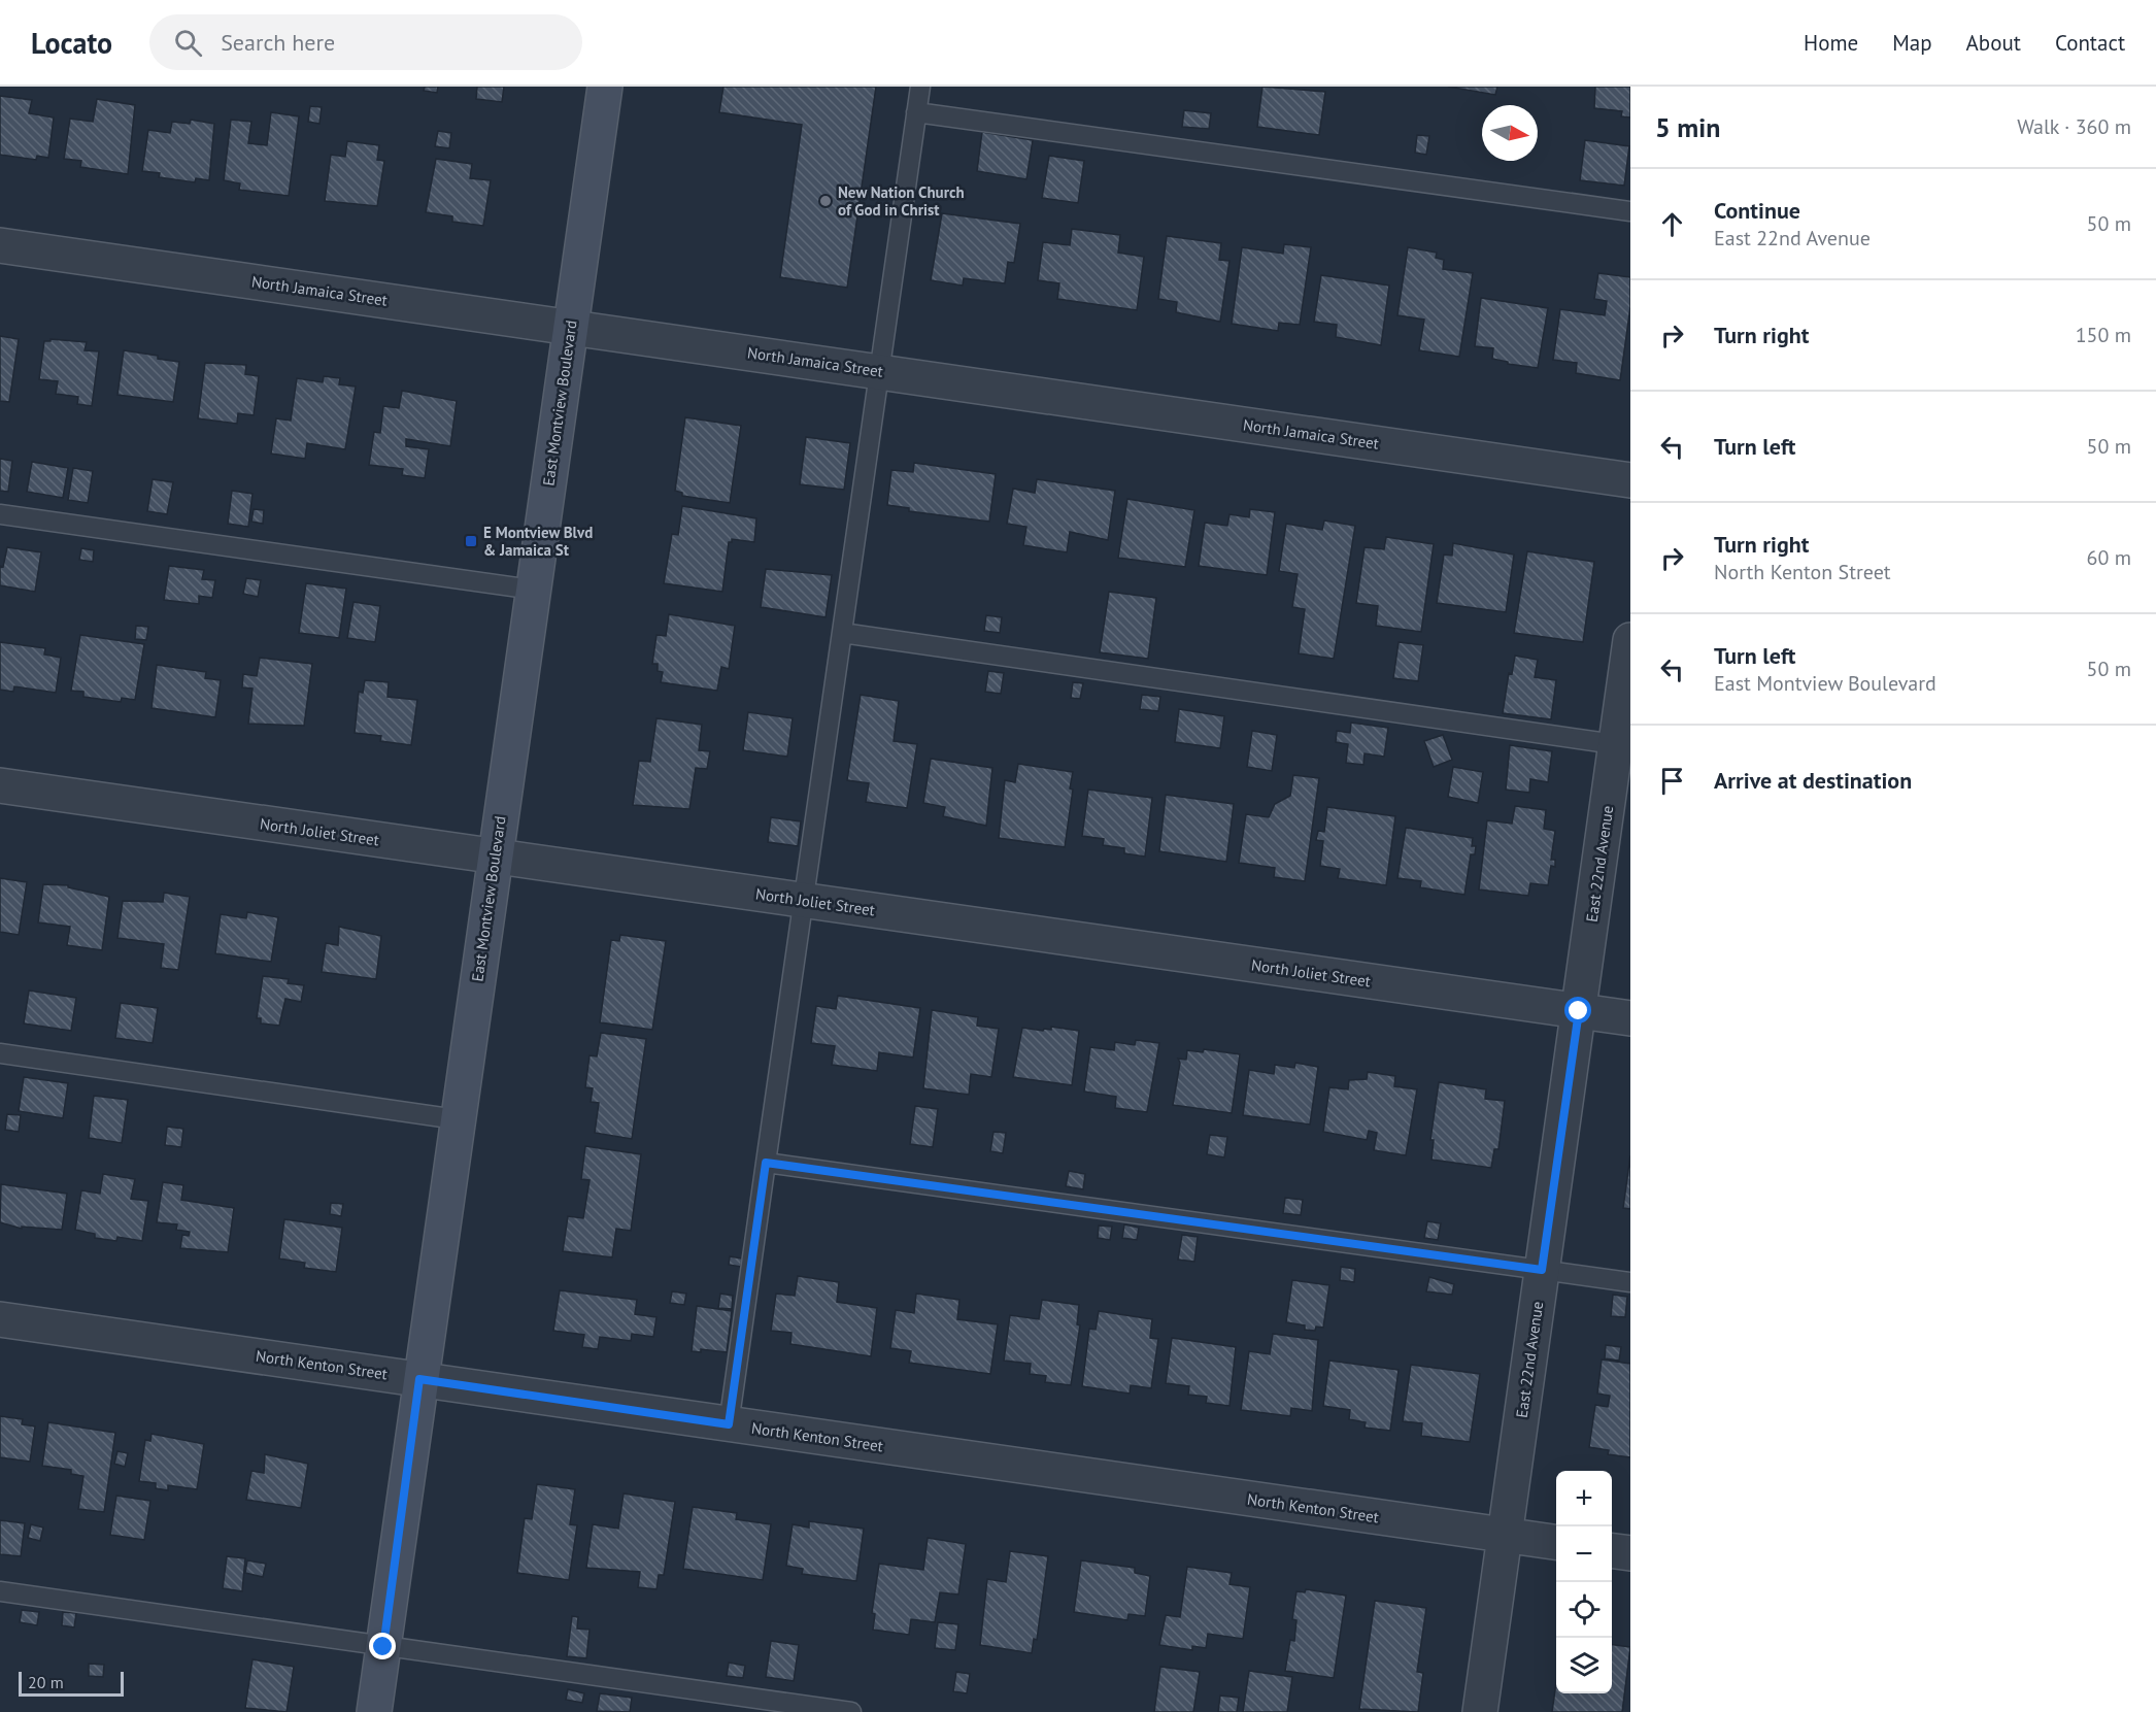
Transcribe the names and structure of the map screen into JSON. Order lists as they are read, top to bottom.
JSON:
{
  "streets": {
    "main road": ["East Montview Boulevard"],
    "street": [
      "North Jamaica Street",
      "North Joliet Street",
      "East 22nd Avenue",
      "North Kenton Street"
    ]
  },
  "crossings": [
    ["North Jamaica Street", "East Montview Boulevard"],
    ["East Montview Boulevard", "North Joliet Street"],
    ["East Montview Boulevard", "North Kenton Street"],
    ["North Joliet Street", "East 22nd Avenue"],
    ["East 22nd Avenue", "North Kenton Street"]
  ],
  "places": {
    "other": ["New Nation Church of God in Christ"],
    "transit": ["E Montview Blvd & Jamaica St"]
  },
  "scale_bar": "20 m",
  "north": "right",
  "page": {
    "header": "Locato",
    "search": "Search here",
    "nav": [
      "Home",
      "Map",
      "About",
      "Contact"
    ],
    "heading": ["5 min", "Walk · 360 m"],
    "list": [
      ["Continue", "East 22nd Avenue", "50 m"],
      ["Turn right", "150 m"],
      ["Turn left", "50 m"],
      ["Turn right", "North Kenton Street", "60 m"],
      ["Turn left", "East Montview Boulevard", "50 m"],
      "Arrive at destination"
    ],
    "map_buttons": ["+", "−"],
    "scale": "20 m"
  }
}
